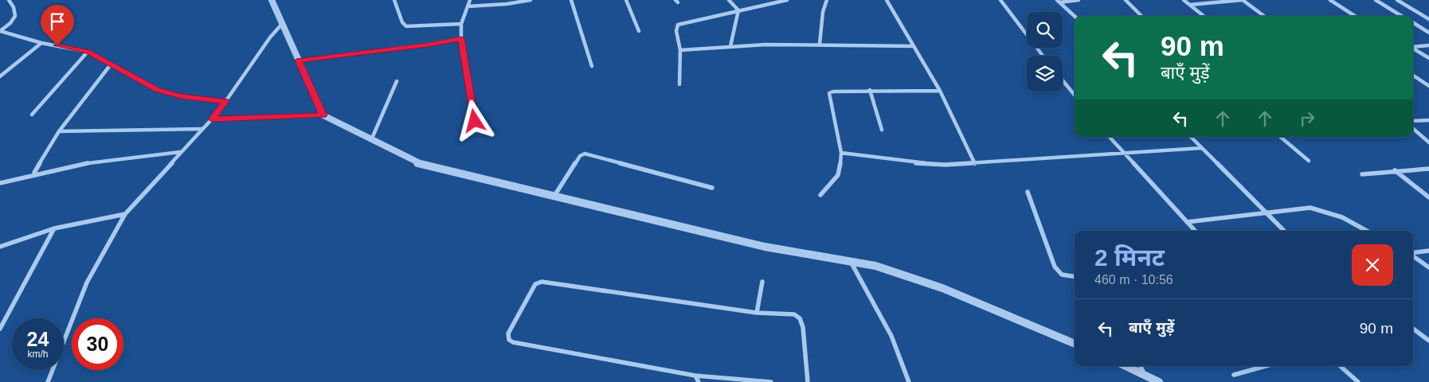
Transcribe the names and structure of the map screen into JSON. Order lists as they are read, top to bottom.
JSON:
{
  "page": {
    "turn": ["90 m", "बाएँ मुड़ें"],
    "heading": ["2 मिनट", "460 m · 10:56"],
    "list": [
      {
        "name": "बाएँ मुड़ें",
        "value": "90 m"
      }
    ],
    "speed": "24 km/h",
    "limit": "30"
  }
}
